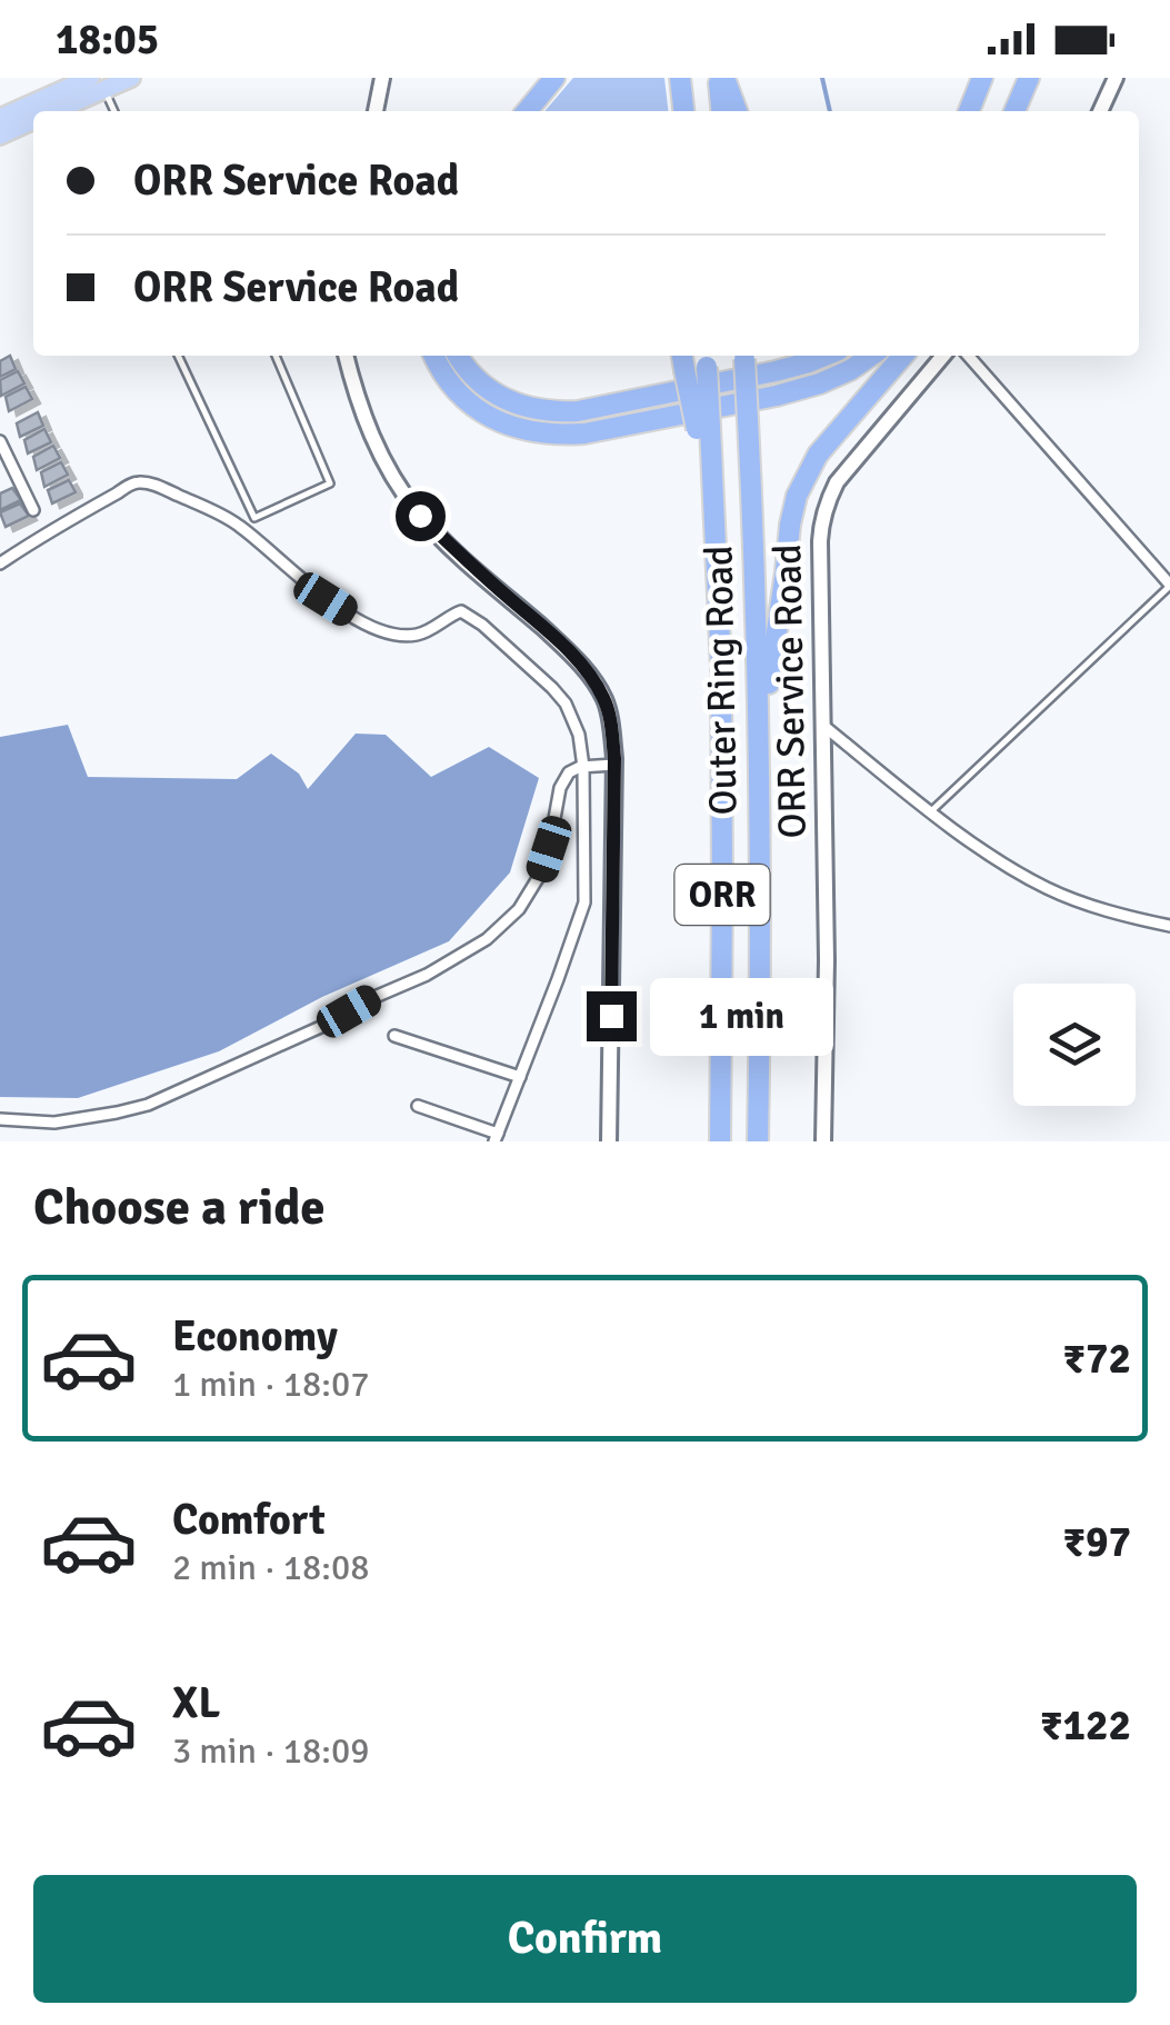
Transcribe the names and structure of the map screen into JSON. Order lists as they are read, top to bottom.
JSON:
{
  "streets": {
    "highway": ["Outer Ring Road", "ORR"],
    "main road": ["ORR Service Road"]
  },
  "page": {
    "status": "18:05",
    "banner": ["ORR Service Road", "ORR Service Road"],
    "bubble": "1 min",
    "heading": "Choose a ride",
    "list": [
      {
        "name": "Economy",
        "note": "1 min · 18:07",
        "value": "₹72"
      },
      {
        "name": "Comfort",
        "note": "2 min · 18:08",
        "value": "₹97"
      },
      {
        "name": "XL",
        "note": "3 min · 18:09",
        "value": "₹122"
      }
    ],
    "buttons": "Confirm"
  }
}
